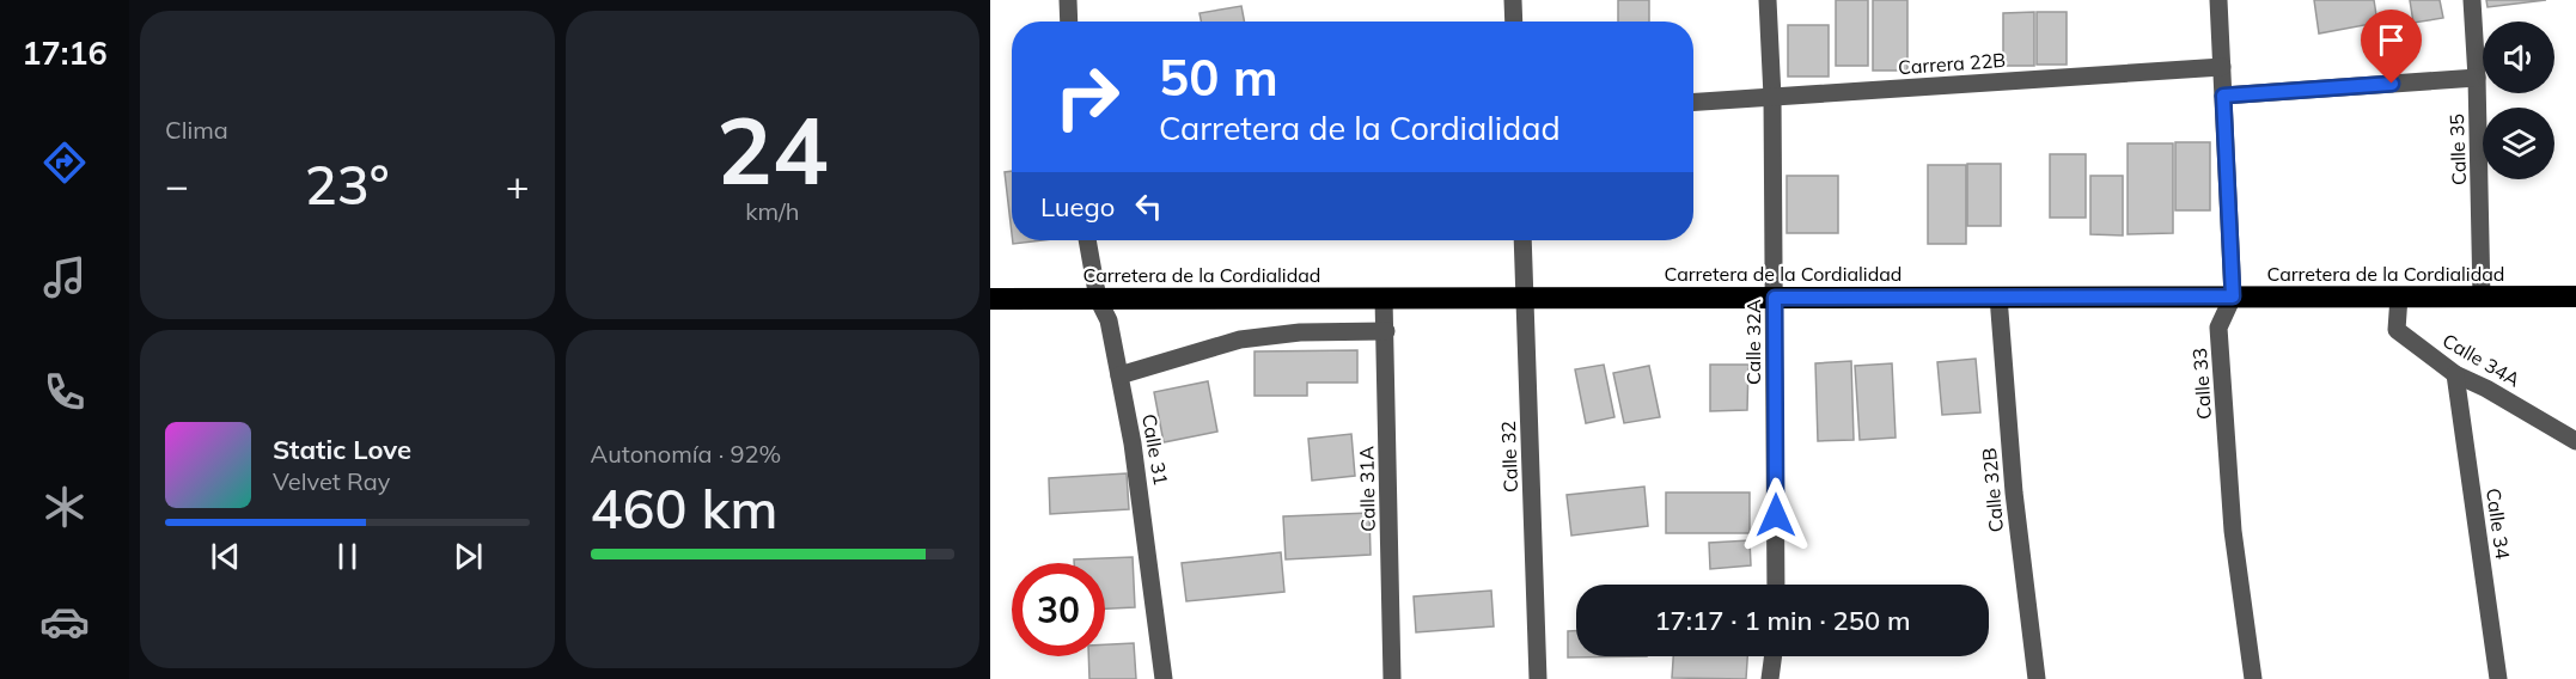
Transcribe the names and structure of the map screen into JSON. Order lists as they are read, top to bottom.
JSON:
{
  "streets": {
    "highway": ["Carretera de la Cordialidad"],
    "street": [
      "Carrera 22B",
      "Calle 35",
      "Calle 32A",
      "Calle 34A",
      "Calle 33",
      "Calle 31",
      "Calle 32",
      "Calle 31A",
      "Calle 32B",
      "Calle 34"
    ]
  },
  "crossings": [
    ["Carrera 22B", "Calle 32A"],
    ["Carrera 22B", "Calle 33"],
    ["Calle 35", "Carretera de la Cordialidad"],
    ["Carretera de la Cordialidad", "Calle 32A"],
    ["Carretera de la Cordialidad", "Calle 34A"],
    ["Carretera de la Cordialidad", "Calle 33"],
    ["Carretera de la Cordialidad", "Calle 31"],
    ["Carretera de la Cordialidad", "Calle 32"],
    ["Carretera de la Cordialidad", "Calle 31A"],
    ["Carretera de la Cordialidad", "Calle 32B"],
    ["Calle 34A", "Calle 34"]
  ],
  "page": {
    "tabs": "17:16",
    "tile": [
      "Clima",
      ["24", "km/h"],
      ["Autonomía · 92%", "460 km"]
    ],
    "turn": ["50 m", "Carretera de la Cordialidad"],
    "heat": ["−", "23°", "+"],
    "then": "Luego",
    "song": ["Static Love", "Velvet Ray"],
    "limit": "30",
    "trip": "17:17 · 1 min · 250 m"
  }
}
